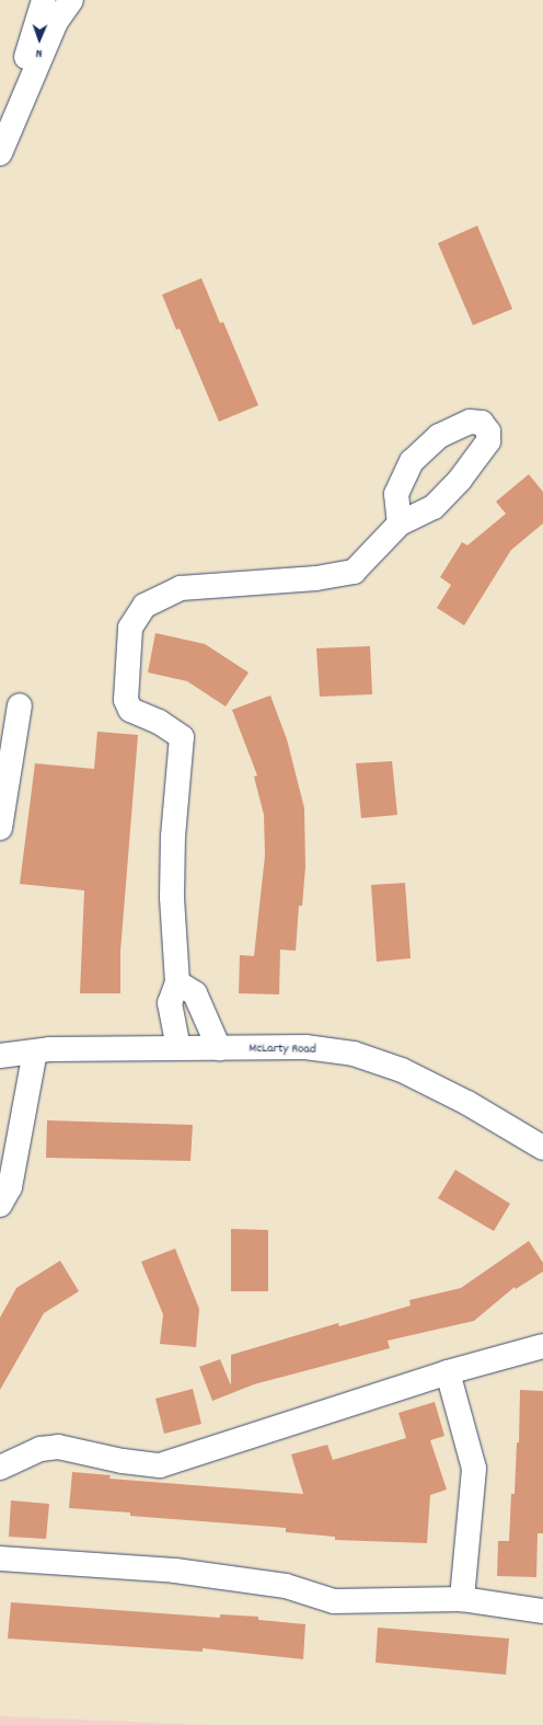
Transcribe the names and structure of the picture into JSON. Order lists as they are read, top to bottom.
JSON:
{
  "streets": {
    "main road": ["McLarty Road"]
  },
  "north": "bottom"
}
